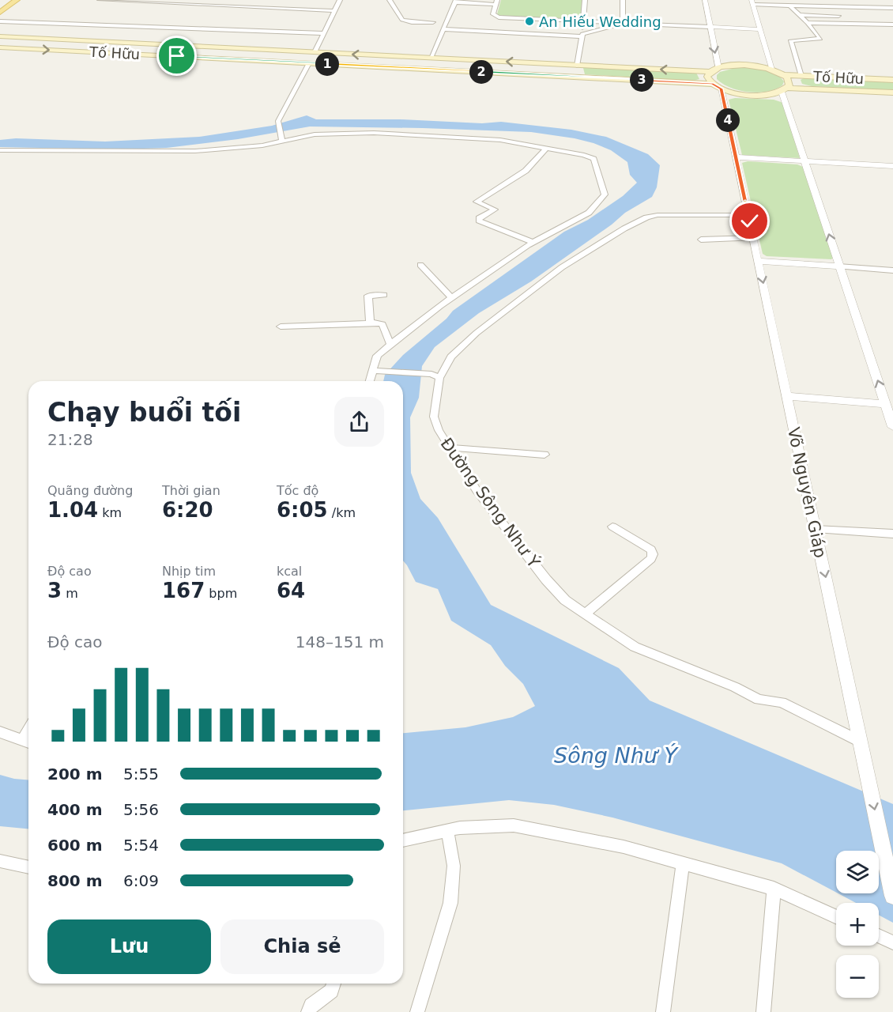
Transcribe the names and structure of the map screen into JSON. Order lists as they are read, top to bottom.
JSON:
{
  "streets": {
    "main road": ["Tố Hữu"],
    "street": ["Võ Nguyên Giáp", "Đường Sông Như Ý"]
  },
  "crossings": [
    ["Tố Hữu", "Võ Nguyên Giáp"],
    ["Võ Nguyên Giáp", "Đường Sông Như Ý"]
  ],
  "one_way": ["Võ Nguyên Giáp"],
  "water": ["Sông Như Ý"],
  "places": ["An Hiếu Wedding"],
  "page": {
    "pins": [
      "1",
      "2",
      "3",
      "4"
    ],
    "heading": ["Chạy buổi tối", "21:28"],
    "stats": [
      ["Quãng đường", "1.04 km"],
      ["Thời gian", "6:20"],
      ["Tốc độ", "6:05 /km"],
      ["Độ cao", "3 m"],
      ["Nhịp tim", "167 bpm"],
      ["kcal", "64"]
    ],
    "chart": ["Độ cao", "148–151 m"],
    "list": [
      {
        "name": "200 m",
        "note": "5:55"
      },
      {
        "name": "400 m",
        "note": "5:56"
      },
      {
        "name": "600 m",
        "note": "5:54"
      },
      {
        "name": "800 m",
        "note": "6:09"
      }
    ],
    "map_buttons": ["+", "−"],
    "buttons": ["Lưu", "Chia sẻ"]
  }
}
